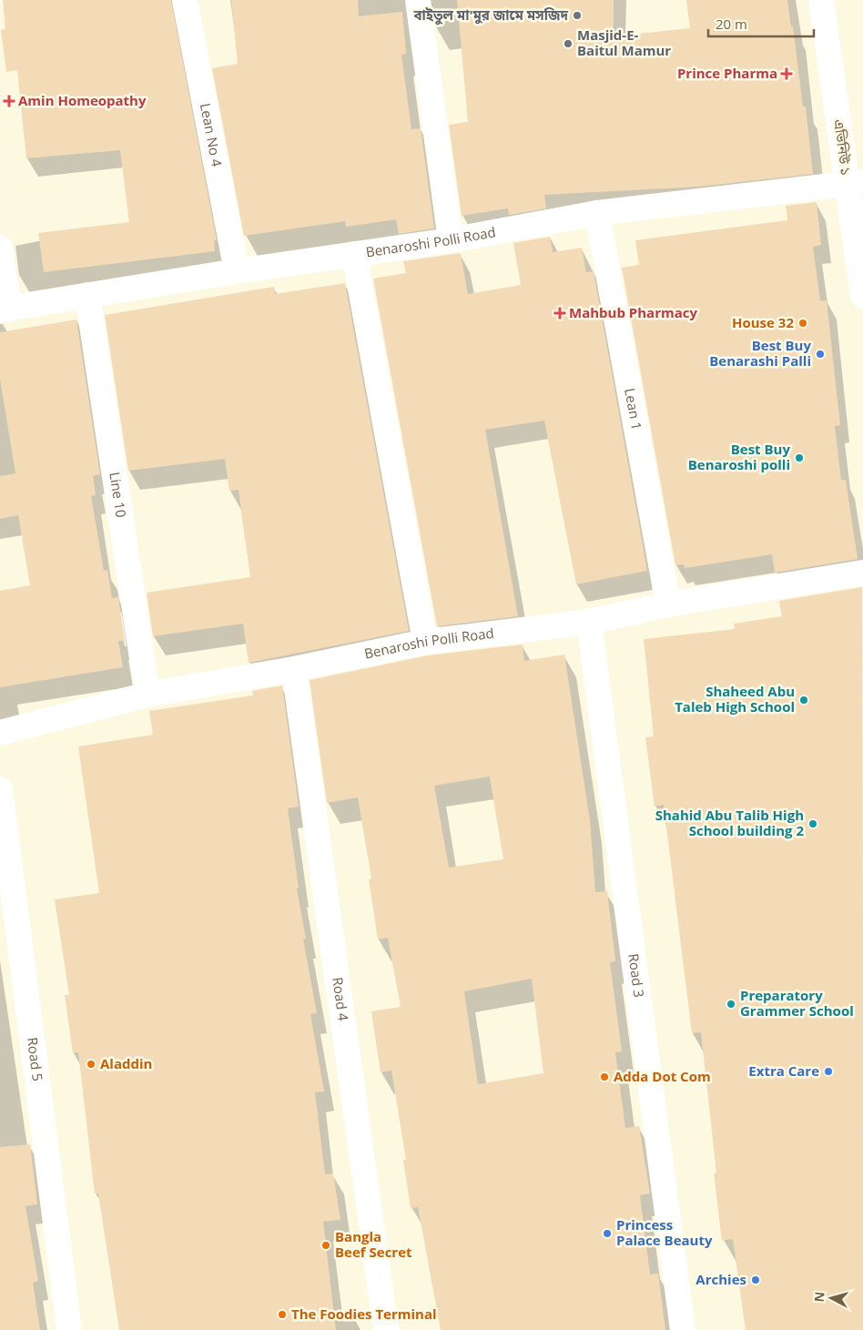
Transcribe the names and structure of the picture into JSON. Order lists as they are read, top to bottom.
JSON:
{
  "streets": {
    "street": [
      "Lean No 4",
      "এভিনিউ ১",
      "Benaroshi Polli Road",
      "Lean 1",
      "Line 10",
      "Road 3",
      "Road 4",
      "Road 5"
    ]
  },
  "crossings": [
    ["Lean No 4", "Benaroshi Polli Road"],
    ["এভিনিউ ১", "Benaroshi Polli Road"],
    ["Benaroshi Polli Road", "Lean 1"],
    ["Benaroshi Polli Road", "Line 10"],
    ["Benaroshi Polli Road", "Road 3"],
    ["Benaroshi Polli Road", "Road 4"]
  ],
  "places": {
    "other": [
      "বাইতুল মা'মুর জামে মসজিদ",
      "Masjid-E- Baitul Mamur",
      "House 32",
      "Best Buy Benarashi Palli",
      "Best Buy Benaroshi polli",
      "Shaheed Abu Taleb High School",
      "Shahid Abu Talib High School building 2",
      "Preparatory Grammer School",
      "Aladdin",
      "Extra Care",
      "Adda Dot Com",
      "Princess Palace Beauty",
      "Bangla Beef Secret",
      "Archies",
      "The Foodies Terminal"
    ],
    "health": ["Prince Pharma", "Amin Homeopathy", "Mahbub Pharmacy"]
  },
  "scale_bar": "20 m",
  "north": "left"
}
